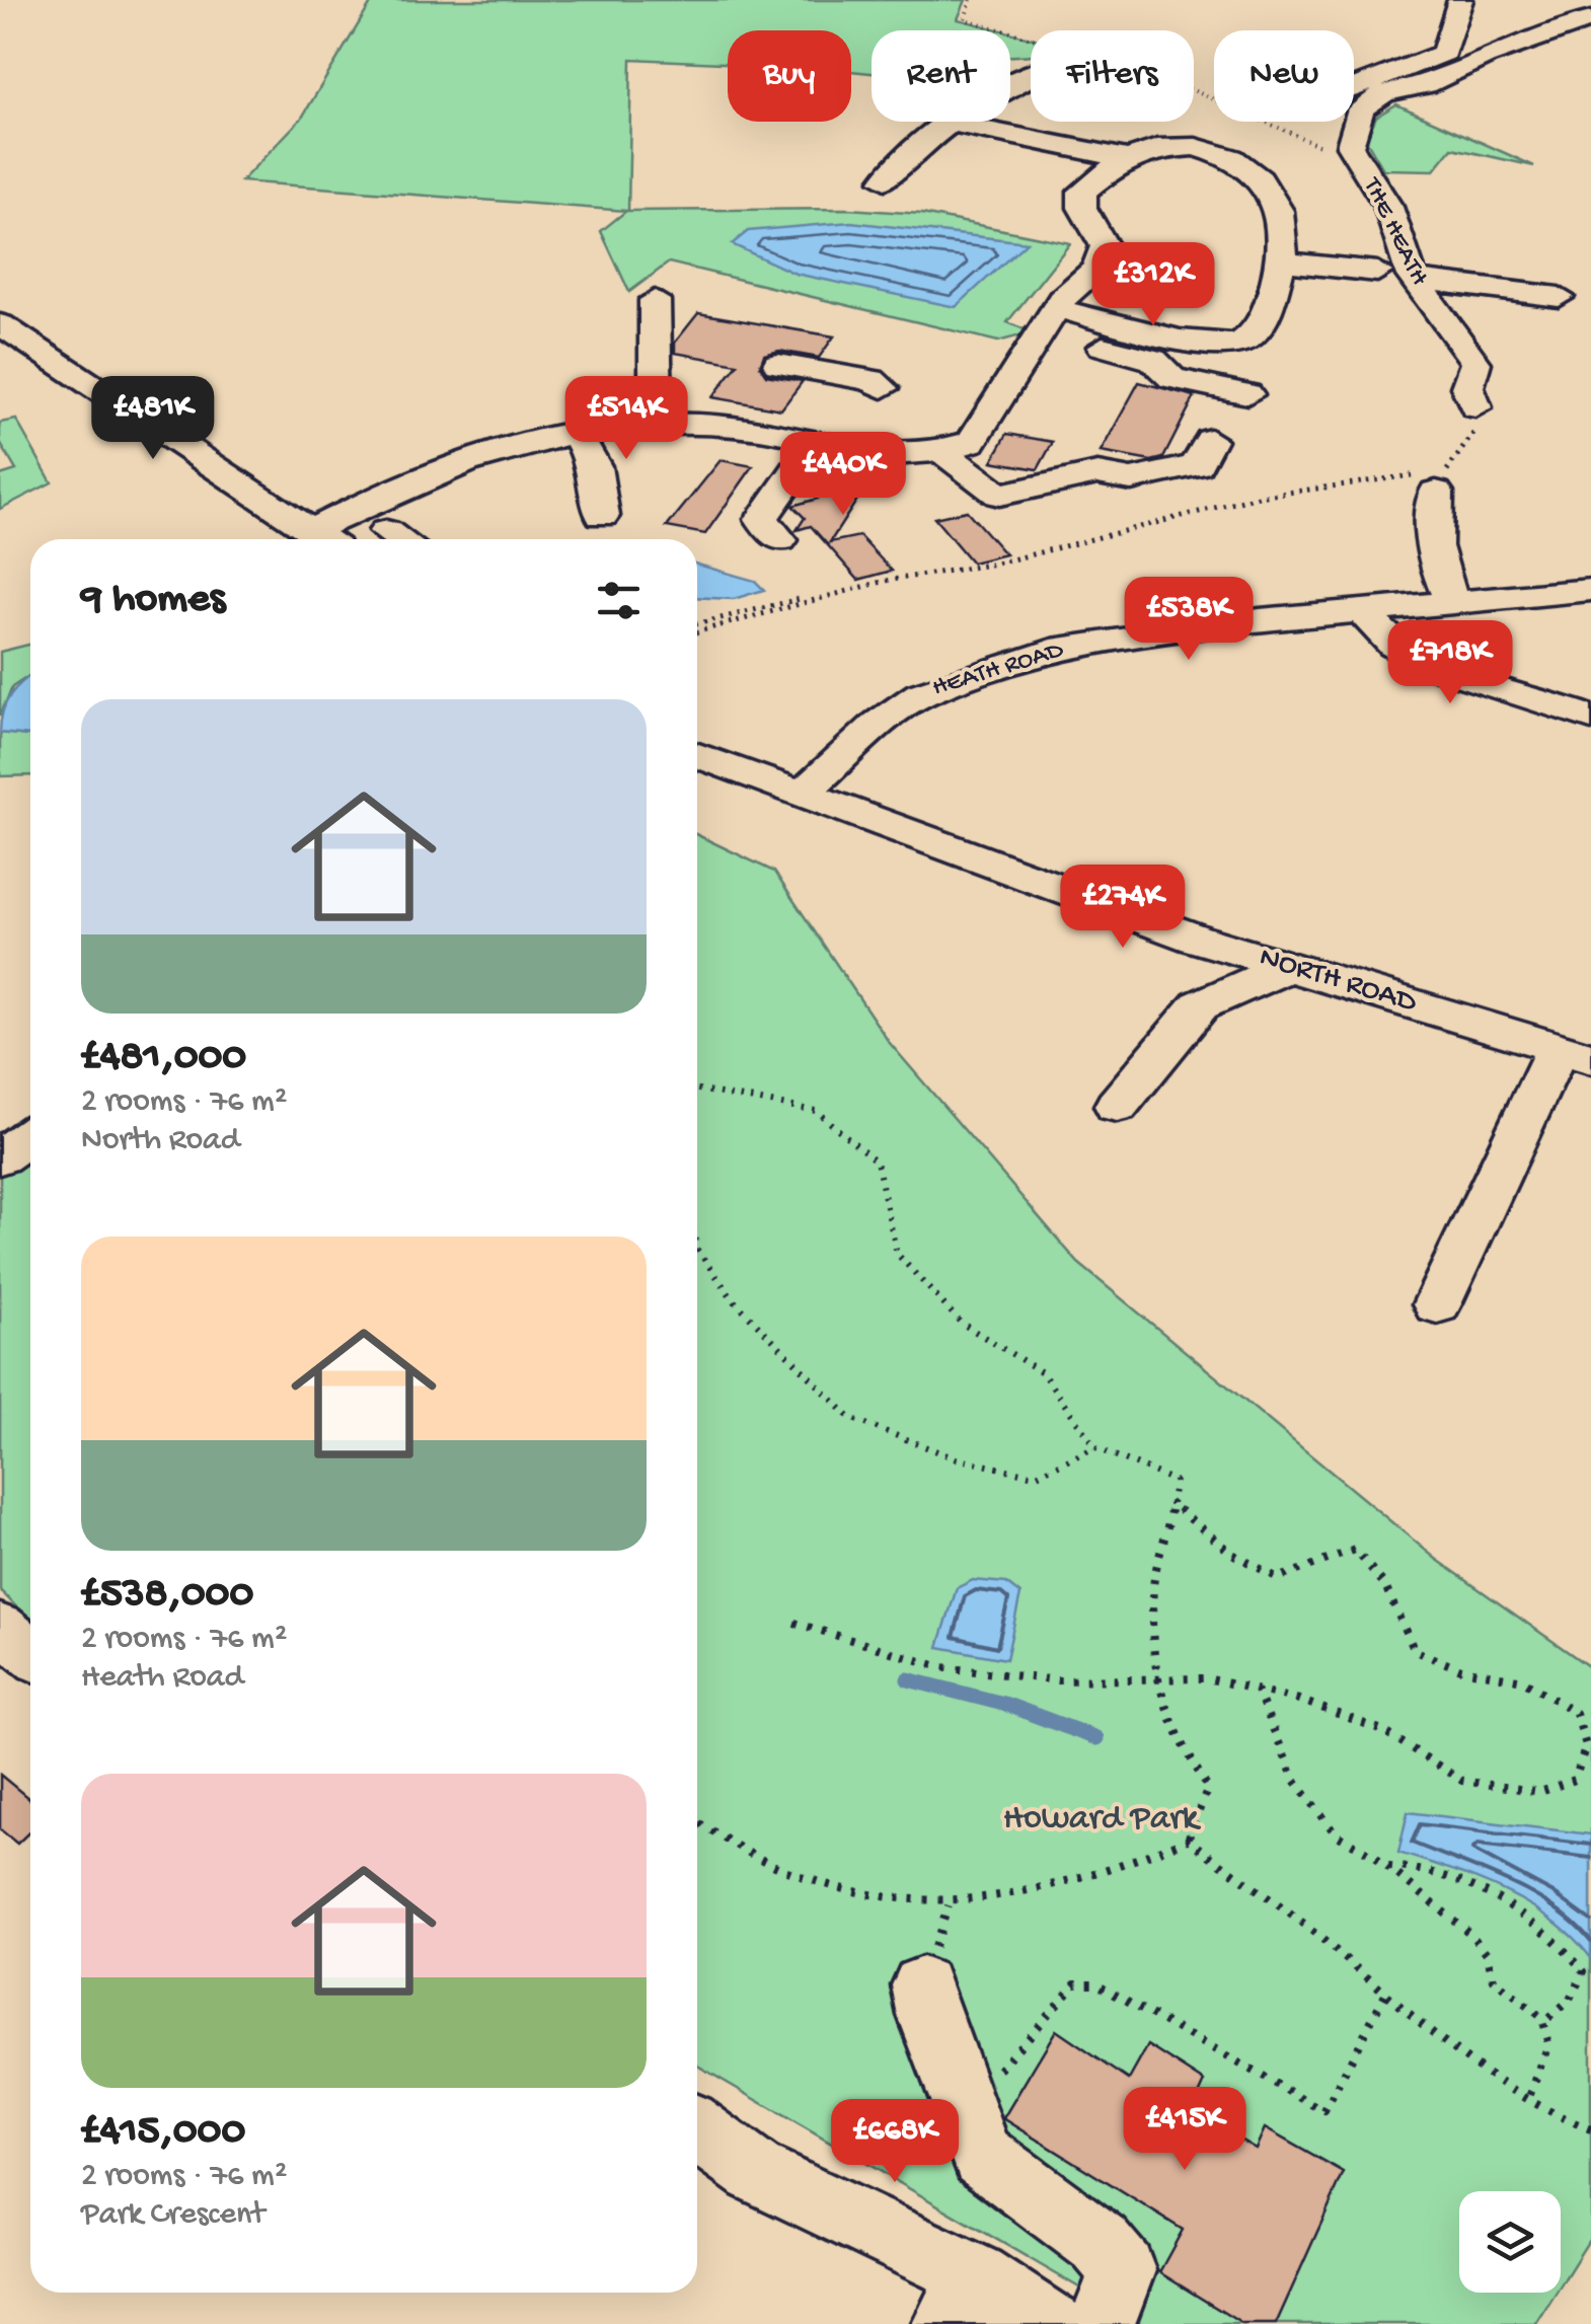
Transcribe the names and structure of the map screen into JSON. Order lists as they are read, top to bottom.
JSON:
{
  "streets": {
    "street": ["THE HEATH", "HEATH ROAD", "NORTH ROAD"]
  },
  "crossings": [
    ["HEATH ROAD", "NORTH ROAD"]
  ],
  "parks": ["Howard Park"],
  "page": {
    "chip": [
      "Buy",
      "Rent",
      "Filters",
      "New"
    ],
    "price": [
      "£312K",
      "£481K",
      "£514K",
      "£440K",
      "£538K",
      "£718K",
      "£274K",
      "£415K",
      "£668K"
    ],
    "heading": "9 homes",
    "list": [
      {
        "name": "£481,000",
        "note": "2 rooms · 76 m² · North Road"
      },
      {
        "name": "£538,000",
        "note": "2 rooms · 76 m² · Heath Road"
      },
      {
        "name": "£415,000",
        "note": "2 rooms · 76 m² · Park Crescent"
      }
    ]
  }
}
